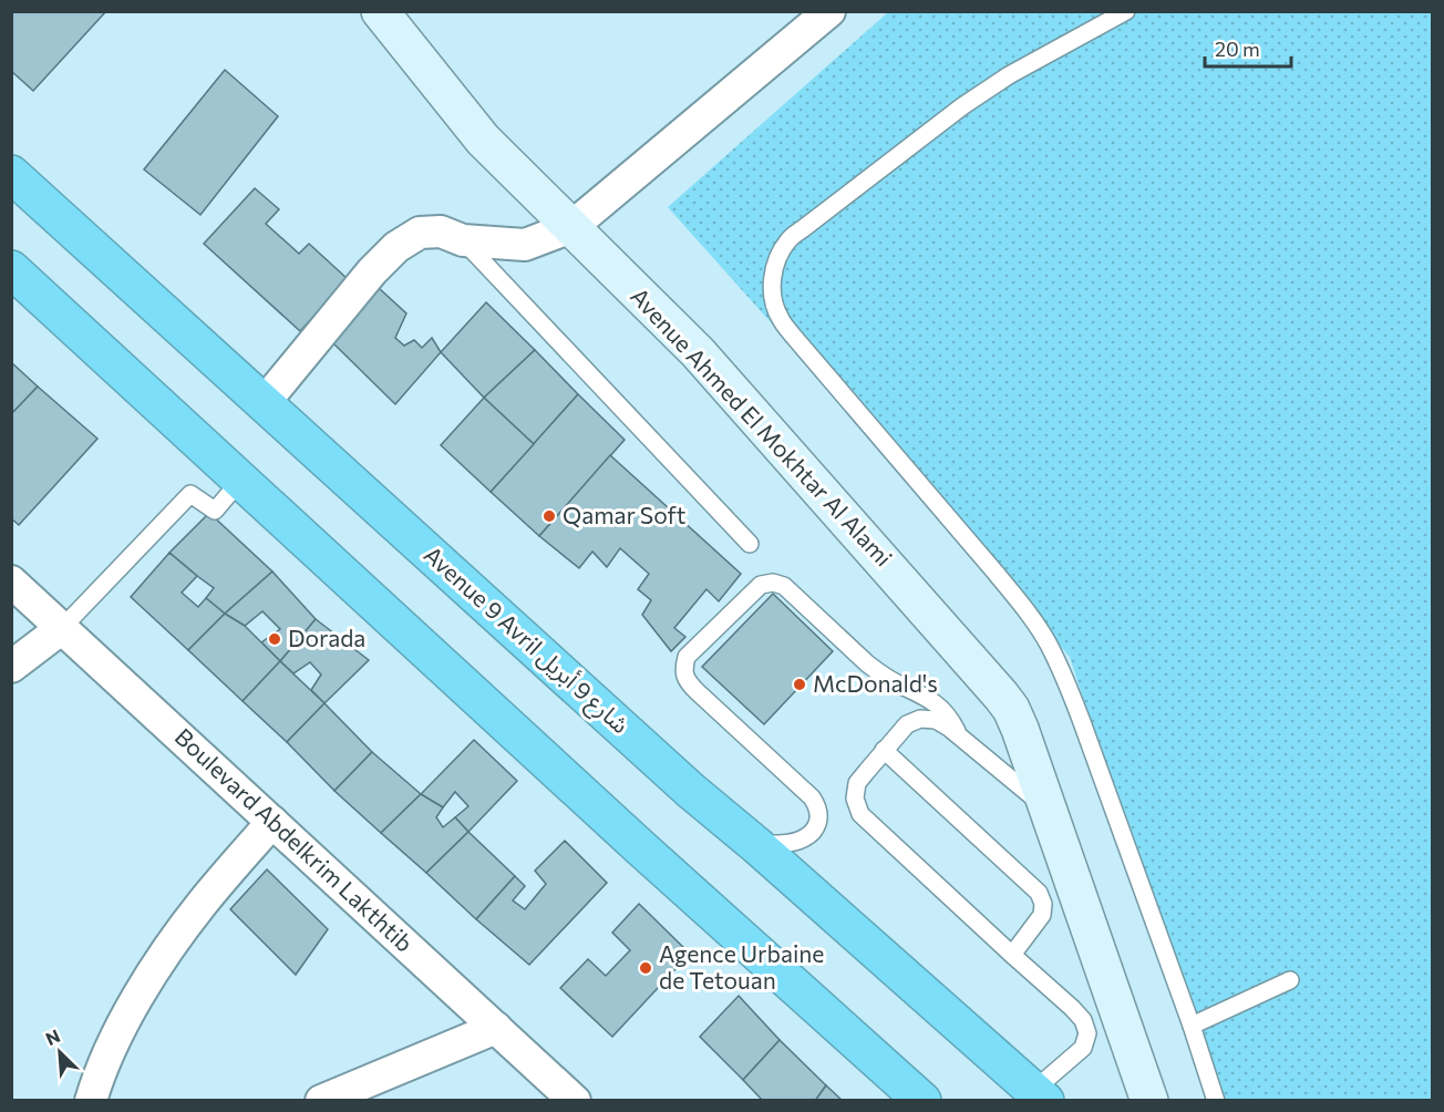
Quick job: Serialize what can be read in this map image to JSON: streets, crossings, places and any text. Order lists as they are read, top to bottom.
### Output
{
  "streets": {
    "highway": ["Avenue 9 Avril شارع 9 أبريل"],
    "street": ["Avenue Ahmed El Mokhtar Al Alami", "Boulevard Abdelkrim Lakthtib"]
  },
  "places": [
    "Qamar Soft",
    "Dorada",
    "McDonald's",
    "Agence Urbaine de Tetouan"
  ],
  "scale_bar": "20 m",
  "north": "top left"
}
